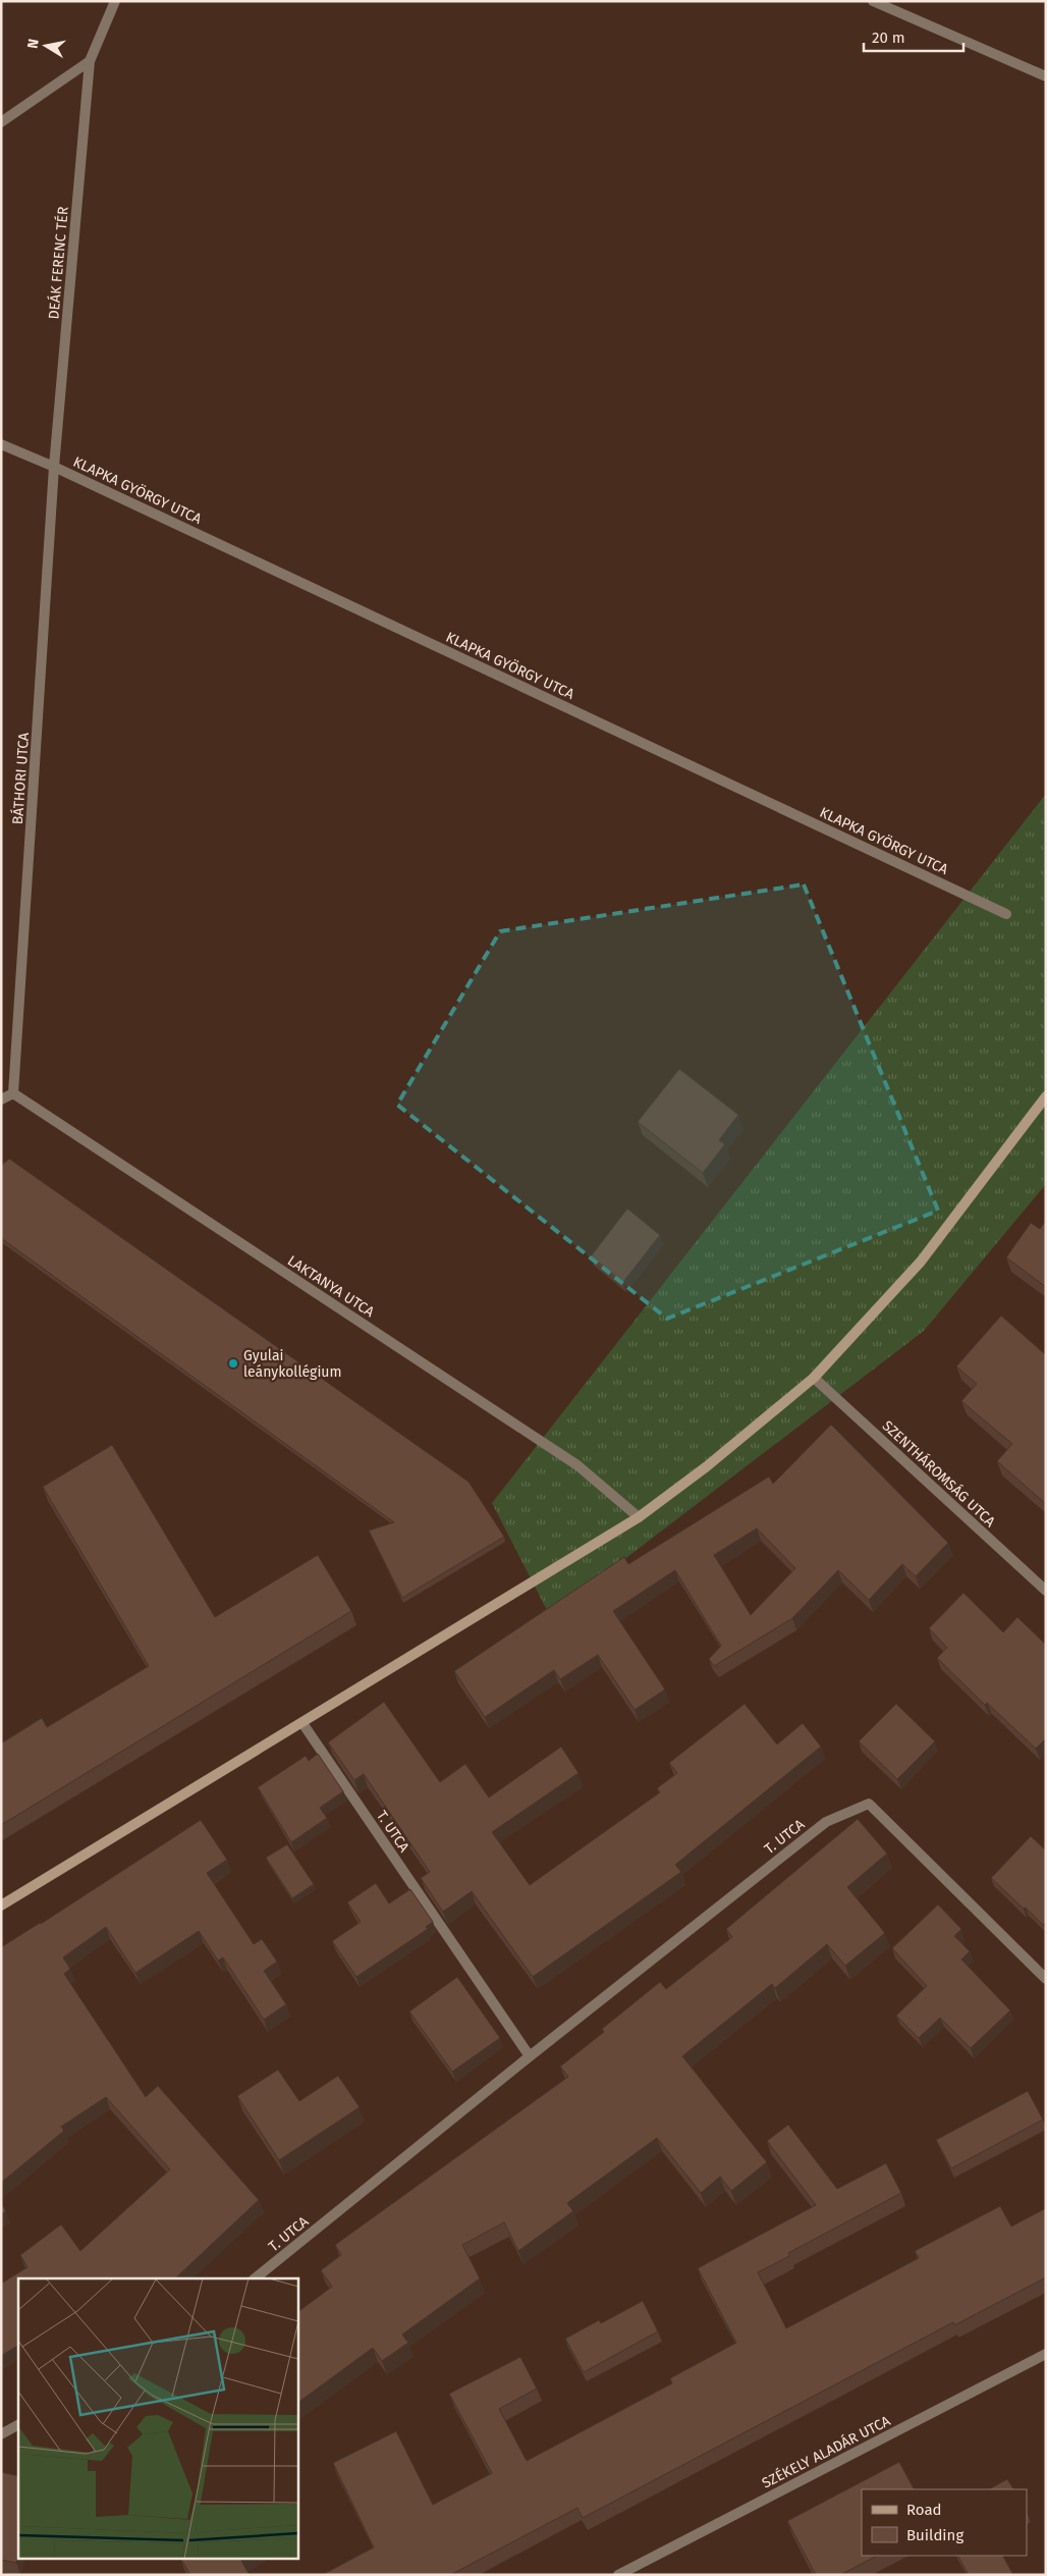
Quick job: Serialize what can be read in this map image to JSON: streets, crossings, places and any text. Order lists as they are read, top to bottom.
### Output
{
  "streets": {
    "street": [
      "DEÁK FERENC TÉR",
      "KLAPKA GYÖRGY UTCA",
      "BÁTHORI UTCA",
      "LAKTANYA UTCA",
      "SZENTHÁROMSÁG UTCA",
      "T. UTCA",
      "SZÉKELY ALADÁR UTCA"
    ]
  },
  "crossings": [
    ["DEÁK FERENC TÉR", "KLAPKA GYÖRGY UTCA"],
    ["DEÁK FERENC TÉR", "BÁTHORI UTCA"],
    ["KLAPKA GYÖRGY UTCA", "BÁTHORI UTCA"],
    ["BÁTHORI UTCA", "LAKTANYA UTCA"]
  ],
  "places": ["Gyulai leánykollégium"],
  "legend": ["Road", "Building"],
  "scale_bar": "20 m",
  "north": "left"
}
